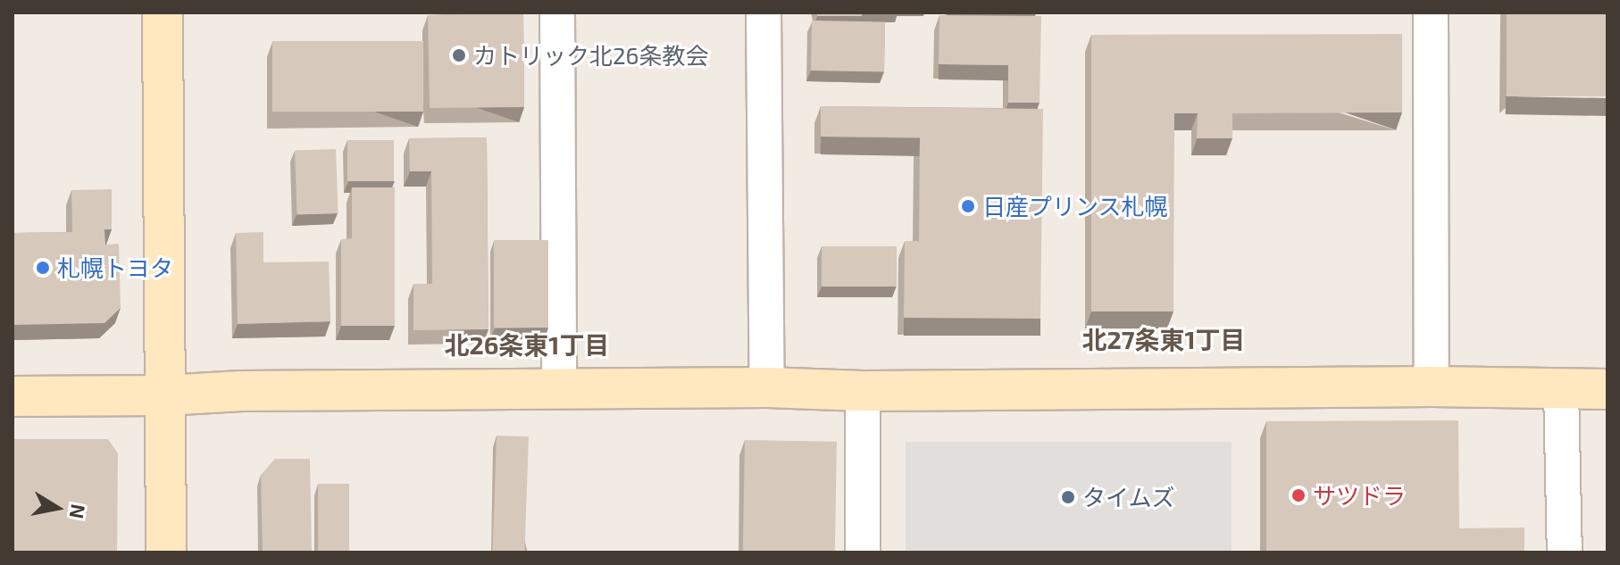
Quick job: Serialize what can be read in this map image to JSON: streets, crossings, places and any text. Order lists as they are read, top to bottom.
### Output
{
  "districts": ["北27条東1丁目", "北26条東1丁目"],
  "places": [
    "カトリック北26条教会",
    "日産プリンス札幌",
    "札幌トヨタ",
    "サツドラ",
    "タイムズ"
  ],
  "north": "right"
}
